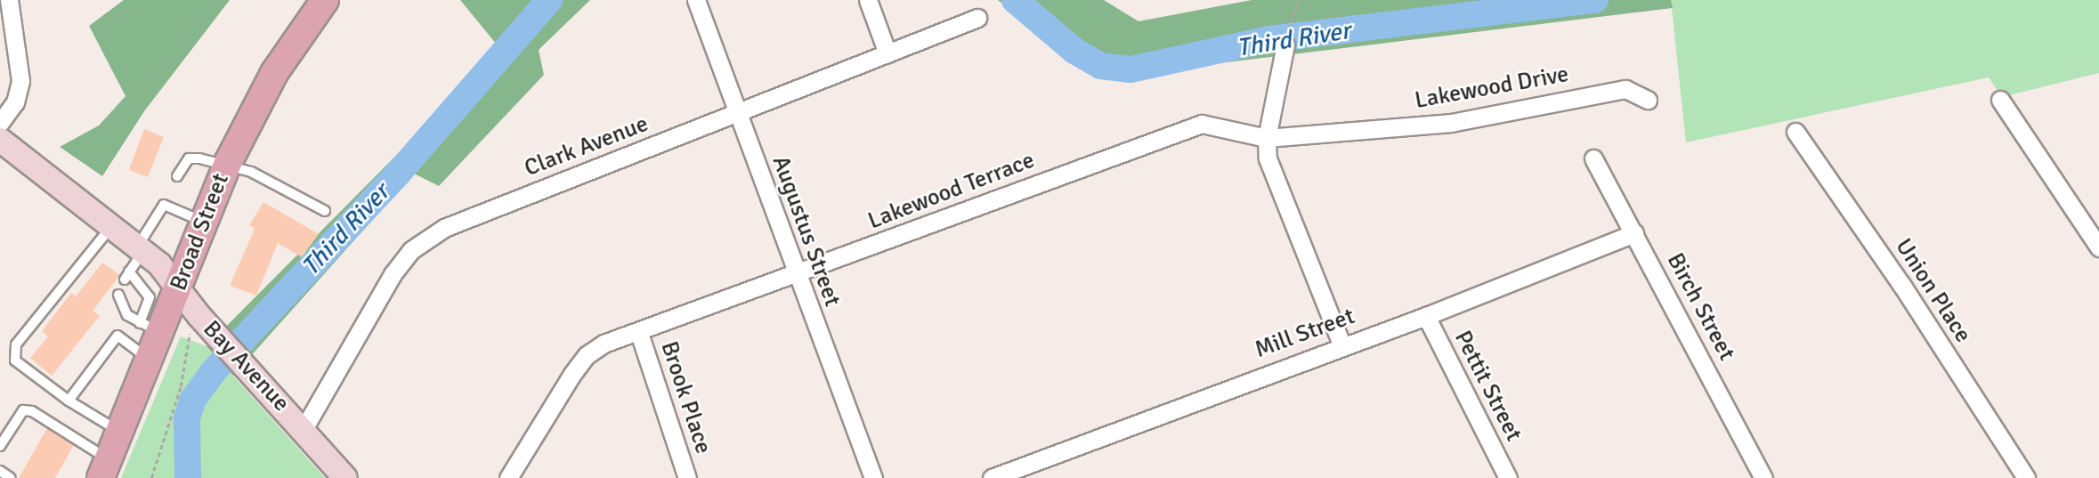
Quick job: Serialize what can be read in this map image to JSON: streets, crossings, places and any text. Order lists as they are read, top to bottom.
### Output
{
  "streets": {
    "main road": ["Broad Street"],
    "street": [
      "Lakewood Drive",
      "Clark Avenue",
      "Lakewood Terrace",
      "Augustus Street",
      "Union Place",
      "Birch Street",
      "Mill Street",
      "Bay Avenue",
      "Pettit Street",
      "Brook Place"
    ]
  },
  "crossings": [
    ["Lakewood Drive", "Lakewood Terrace"],
    ["Clark Avenue", "Augustus Street"],
    ["Clark Avenue", "Bay Avenue"],
    ["Lakewood Terrace", "Augustus Street"],
    ["Lakewood Terrace", "Brook Place"],
    ["Broad Street", "Bay Avenue"],
    ["Birch Street", "Mill Street"],
    ["Mill Street", "Pettit Street"]
  ],
  "water": ["Third River"]
}
